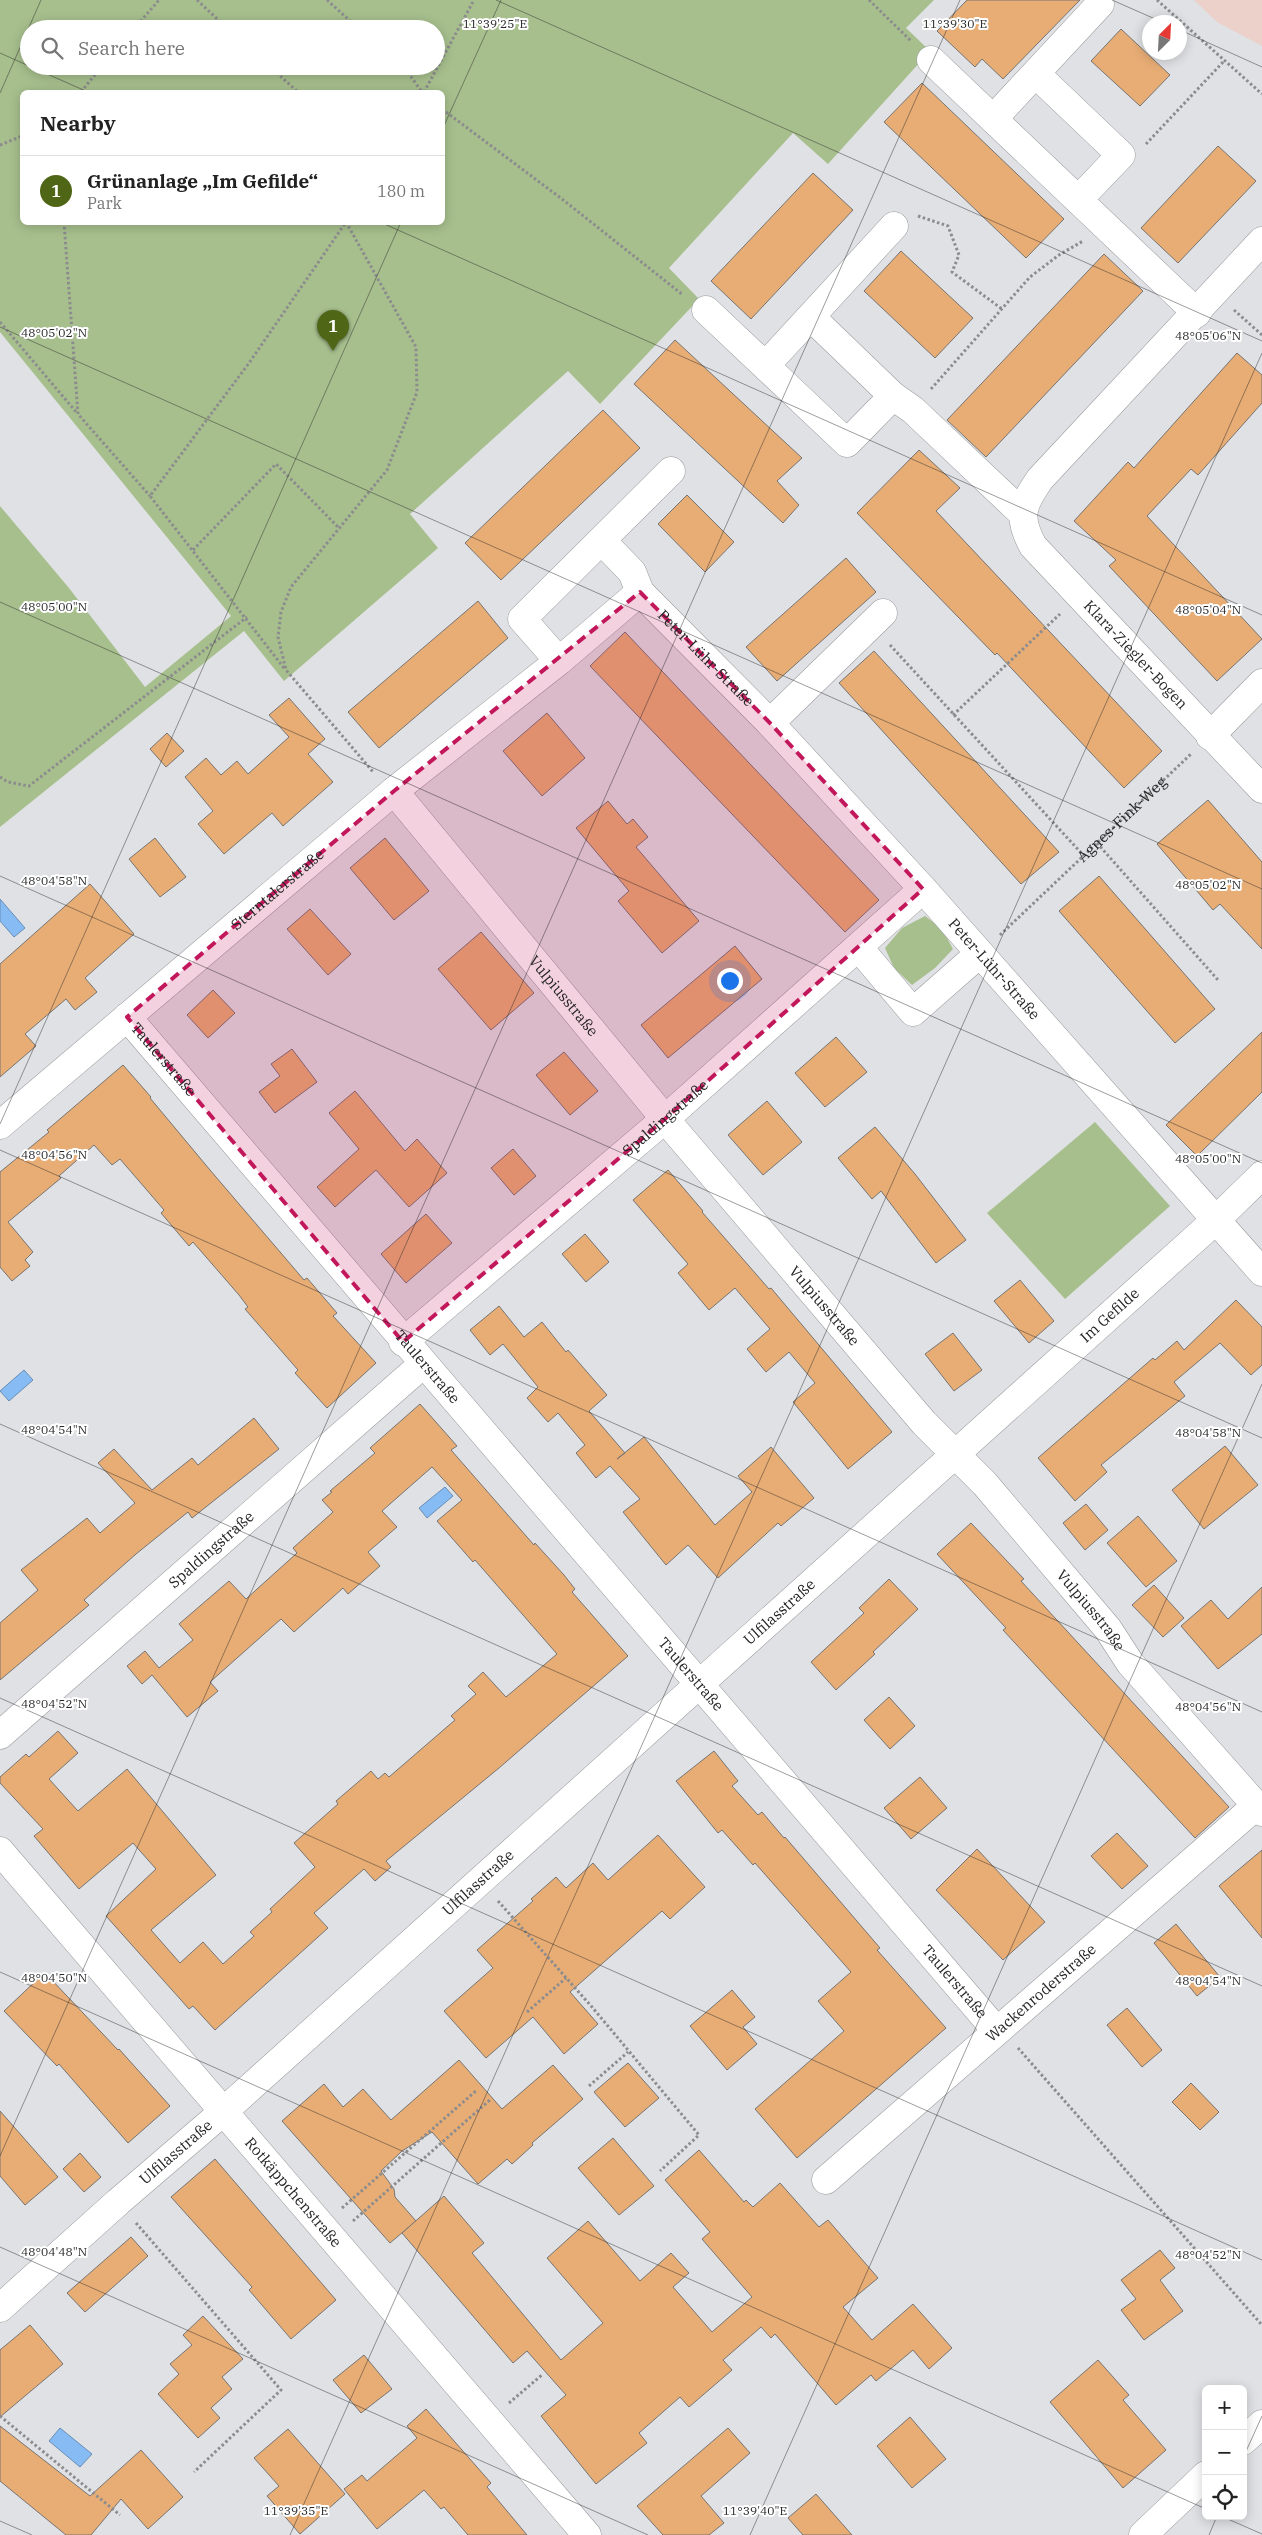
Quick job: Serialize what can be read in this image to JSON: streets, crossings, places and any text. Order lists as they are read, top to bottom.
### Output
{
  "streets": {
    "street": [
      "Klara-Ziegler-Bogen",
      "Peter-Lühr-Straße",
      "Sterntalerstraße",
      "Vulpiusstraße",
      "Taulerstraße",
      "Spaldingstraße",
      "Im Gefilde",
      "Ulfilasstraße",
      "Wackenroderstraße",
      "Rotkäppchenstraße"
    ],
    "path": ["Agnes-Fink-Weg"]
  },
  "crossings": [
    ["Klara-Ziegler-Bogen", "Agnes-Fink-Weg"],
    ["Peter-Lühr-Straße", "Agnes-Fink-Weg"],
    ["Peter-Lühr-Straße", "Sterntalerstraße"],
    ["Peter-Lühr-Straße", "Spaldingstraße"],
    ["Peter-Lühr-Straße", "Im Gefilde"],
    ["Sterntalerstraße", "Vulpiusstraße"],
    ["Sterntalerstraße", "Taulerstraße"],
    ["Vulpiusstraße", "Spaldingstraße"],
    ["Vulpiusstraße", "Im Gefilde"],
    ["Vulpiusstraße", "Ulfilasstraße"],
    ["Vulpiusstraße", "Wackenroderstraße"],
    ["Taulerstraße", "Spaldingstraße"],
    ["Taulerstraße", "Ulfilasstraße"],
    ["Taulerstraße", "Wackenroderstraße"],
    ["Im Gefilde", "Ulfilasstraße"],
    ["Ulfilasstraße", "Rotkäppchenstraße"]
  ],
  "north": "top right",
  "page": {
    "search": "Search here",
    "heading": "Nearby",
    "list": [
      {
        "mark": "1",
        "name": "Grünanlage „Im Gefilde“",
        "note": "Park",
        "value": "180 m"
      }
    ],
    "pins": "1",
    "map_buttons": ["+", "−"]
  },
  "coordinates": [
    "11°39'30\"E",
    "11°39'25\"E",
    "48°05'02\"N",
    "48°05'06\"N",
    "48°05'00\"N",
    "48°05'04\"N",
    "48°04'58\"N",
    "48°04'56\"N",
    "48°04'54\"N",
    "48°04'52\"N",
    "48°04'50\"N",
    "48°04'48\"N",
    "11°39'35\"E",
    "11°39'40\"E"
  ]
}
